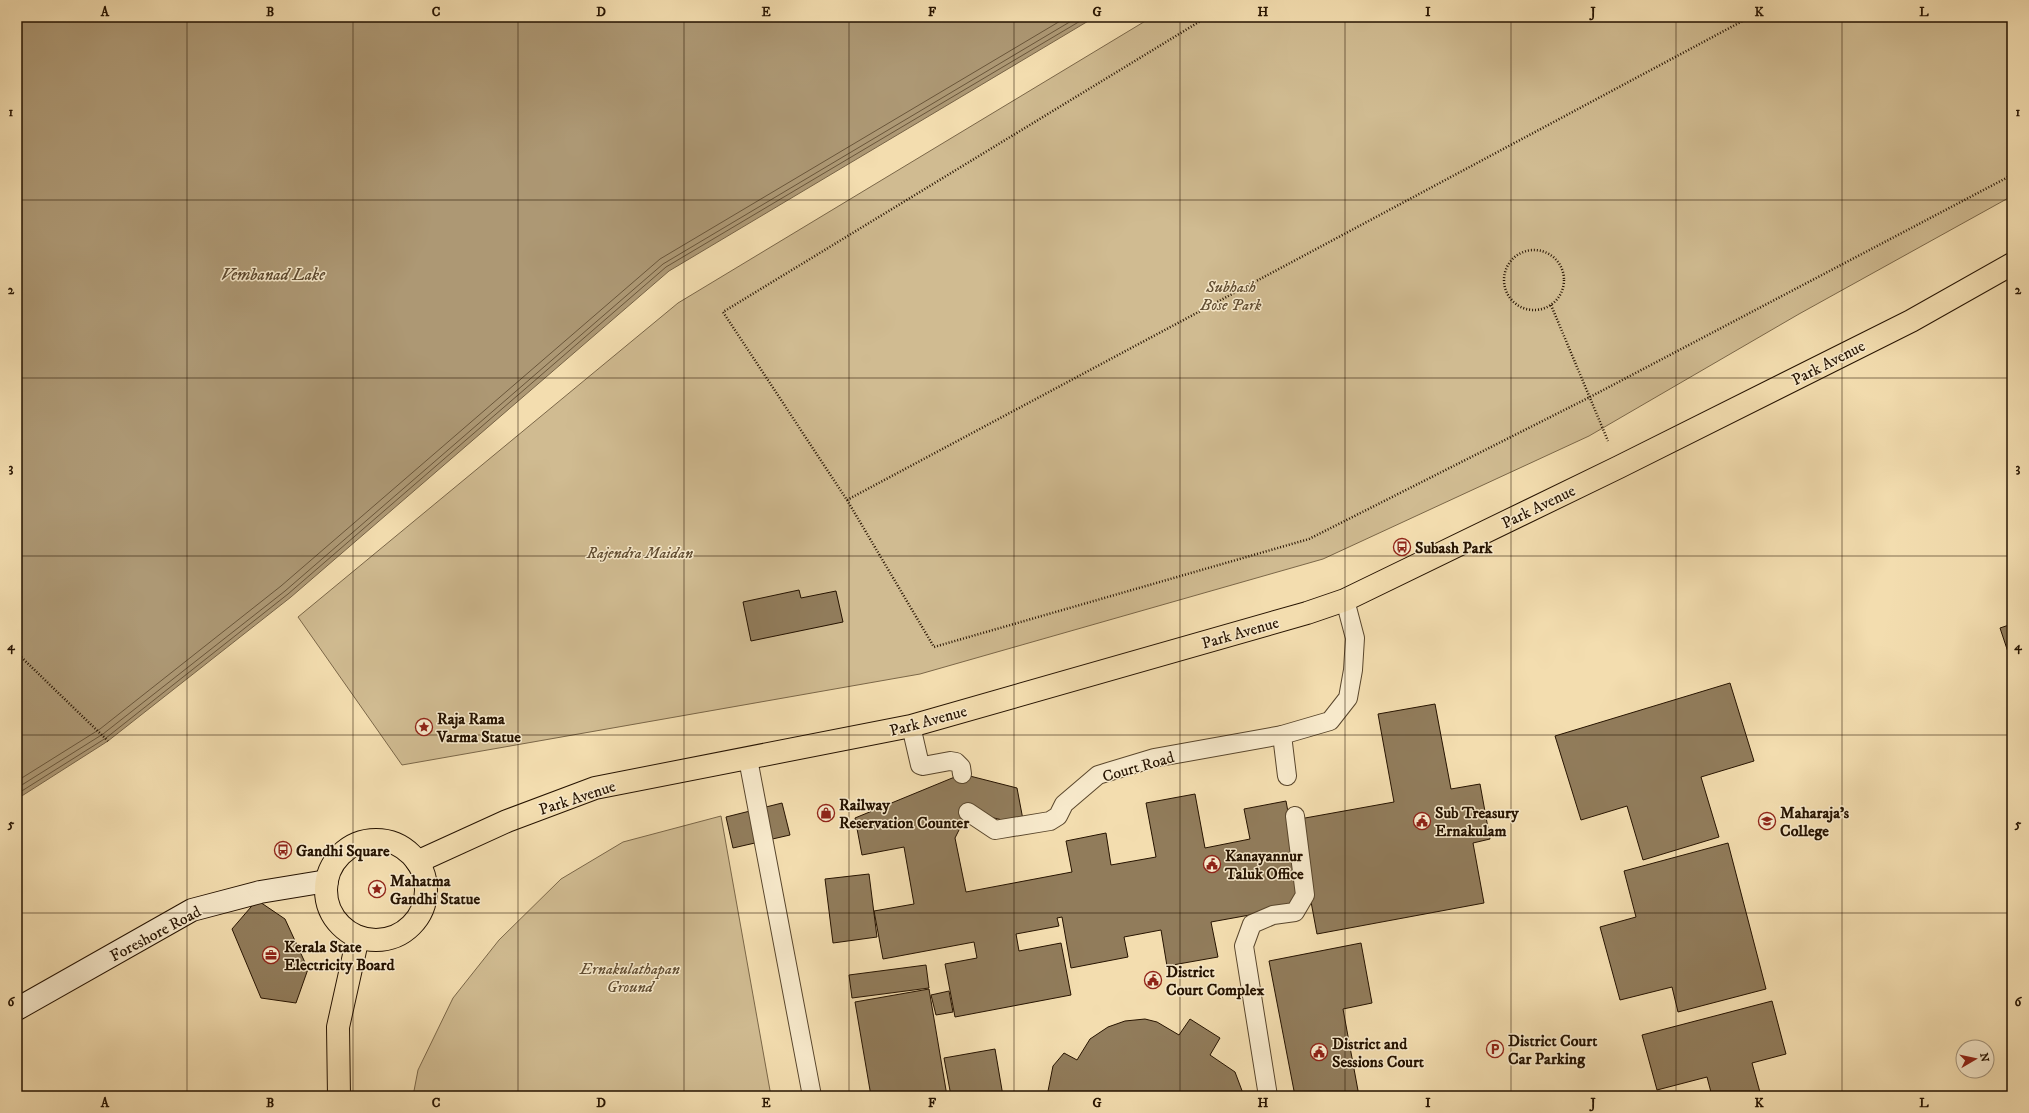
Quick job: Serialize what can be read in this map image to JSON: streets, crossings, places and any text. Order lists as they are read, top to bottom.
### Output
{
  "streets": {
    "main road": ["Park Avenue", "Foreshore Road"],
    "lane": ["Court Road"]
  },
  "crossings": [
    ["Park Avenue", "Court Road"],
    ["Park Avenue", "Foreshore Road"]
  ],
  "water": ["Vembanad Lake"],
  "parks": ["Subhash Bose Park", "Rajendra Maidan", "Ernakulathapan Ground"],
  "places": {
    "bus stop": ["Subash Park", "Gandhi Square"],
    "place": ["Raja Rama Varma Statue", "Mahatma Gandhi Statue"],
    "shop": ["Railway Reservation Counter"],
    "public building": [
      "Sub Treasury Ernakulam",
      "Kanayannur Taluk Office",
      "District Court Complex",
      "District and Sessions Court"
    ],
    "school or university": ["Maharaja's College"],
    "office": ["Kerala State Electricity Board"],
    "parking": ["District Court Car Parking"]
  },
  "north": "right",
  "grid": {
    "columns": [
      "A",
      "B",
      "C",
      "D",
      "E",
      "F",
      "G",
      "H",
      "I",
      "J",
      "K",
      "L"
    ],
    "rows": [
      "1",
      "2",
      "3",
      "4",
      "5",
      "6"
    ]
  }
}
